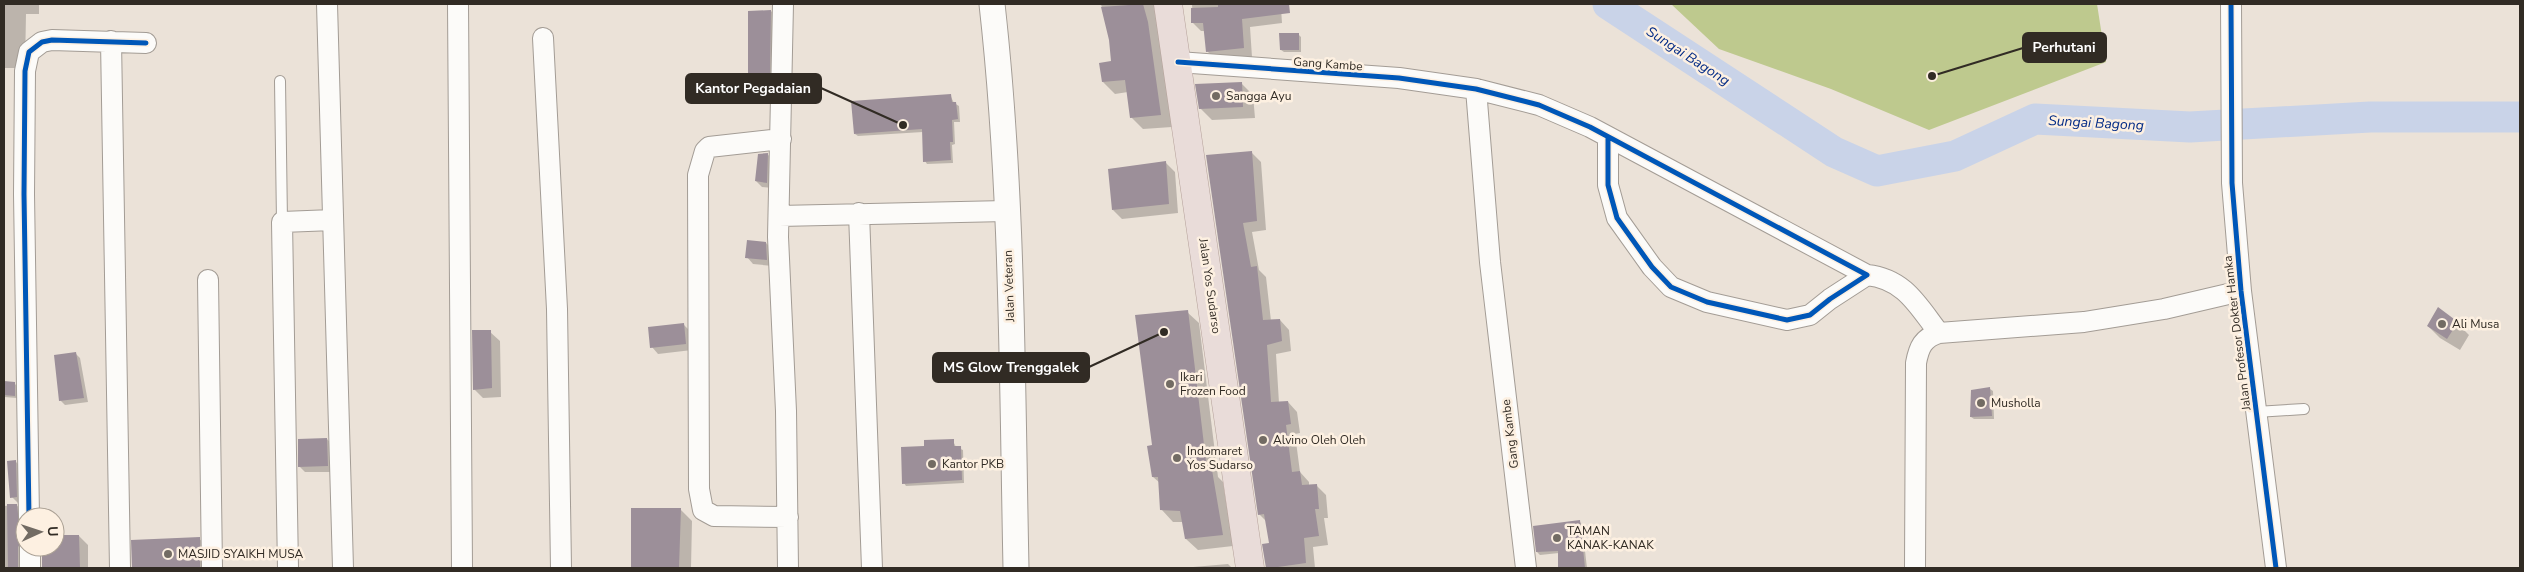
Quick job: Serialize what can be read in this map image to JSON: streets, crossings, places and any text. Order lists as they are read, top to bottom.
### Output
{
  "streets": {
    "highway": ["Jalan Yos Sudarso"],
    "street": ["Gang Kambe", "Jalan Veteran", "Jalan Profesor Dokter Hamka"]
  },
  "crossings": [
    ["Gang Kambe", "Jalan Yos Sudarso"]
  ],
  "water": ["Sungai Bagong"],
  "places": [
    "Perhutani",
    "Sangga Ayu",
    "Kantor Pegadaian",
    "Ali Musa",
    "MS Glow Trenggalek",
    "Ikari Frozen Food",
    "Musholla",
    "Alvino Oleh Oleh",
    "Indomaret Yos Sudarso",
    "Kantor PKB",
    "TAMAN KANAK-KANAK",
    "MASJID SYAIKH MUSA"
  ],
  "north": "right"
}
